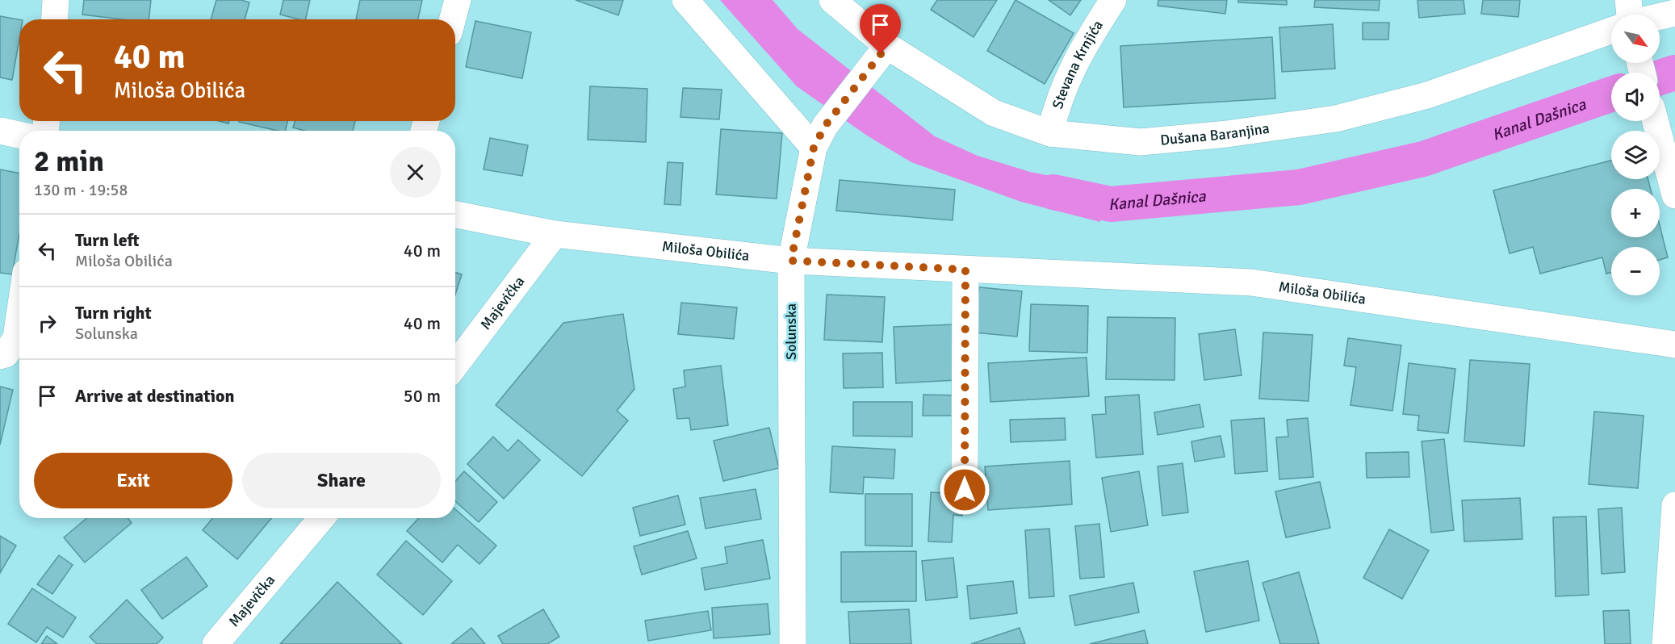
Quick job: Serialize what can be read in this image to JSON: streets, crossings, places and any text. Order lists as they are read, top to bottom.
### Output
{
  "streets": {
    "street": [
      "Stevana Krnjića",
      "Dušana Baranjina",
      "Miloša Obilića",
      "Majevička",
      "Solunska"
    ]
  },
  "crossings": [
    ["Stevana Krnjića", "Dušana Baranjina"],
    ["Dušana Baranjina", "Solunska"],
    ["Miloša Obilića", "Majevička"],
    ["Miloša Obilića", "Solunska"]
  ],
  "water": ["Kanal Dašnica"],
  "north": "bottom right",
  "page": {
    "map_buttons": ["+", "−"],
    "turn": ["40 m", "Miloša Obilića"],
    "heading": ["2 min", "130 m · 19:58"],
    "list": [
      {
        "name": "Turn left",
        "note": "Miloša Obilića",
        "value": "40 m"
      },
      {
        "name": "Turn right",
        "note": "Solunska",
        "value": "40 m"
      },
      {
        "name": "Arrive at destination",
        "value": "50 m"
      }
    ],
    "buttons": ["Exit", "Share"]
  }
}
